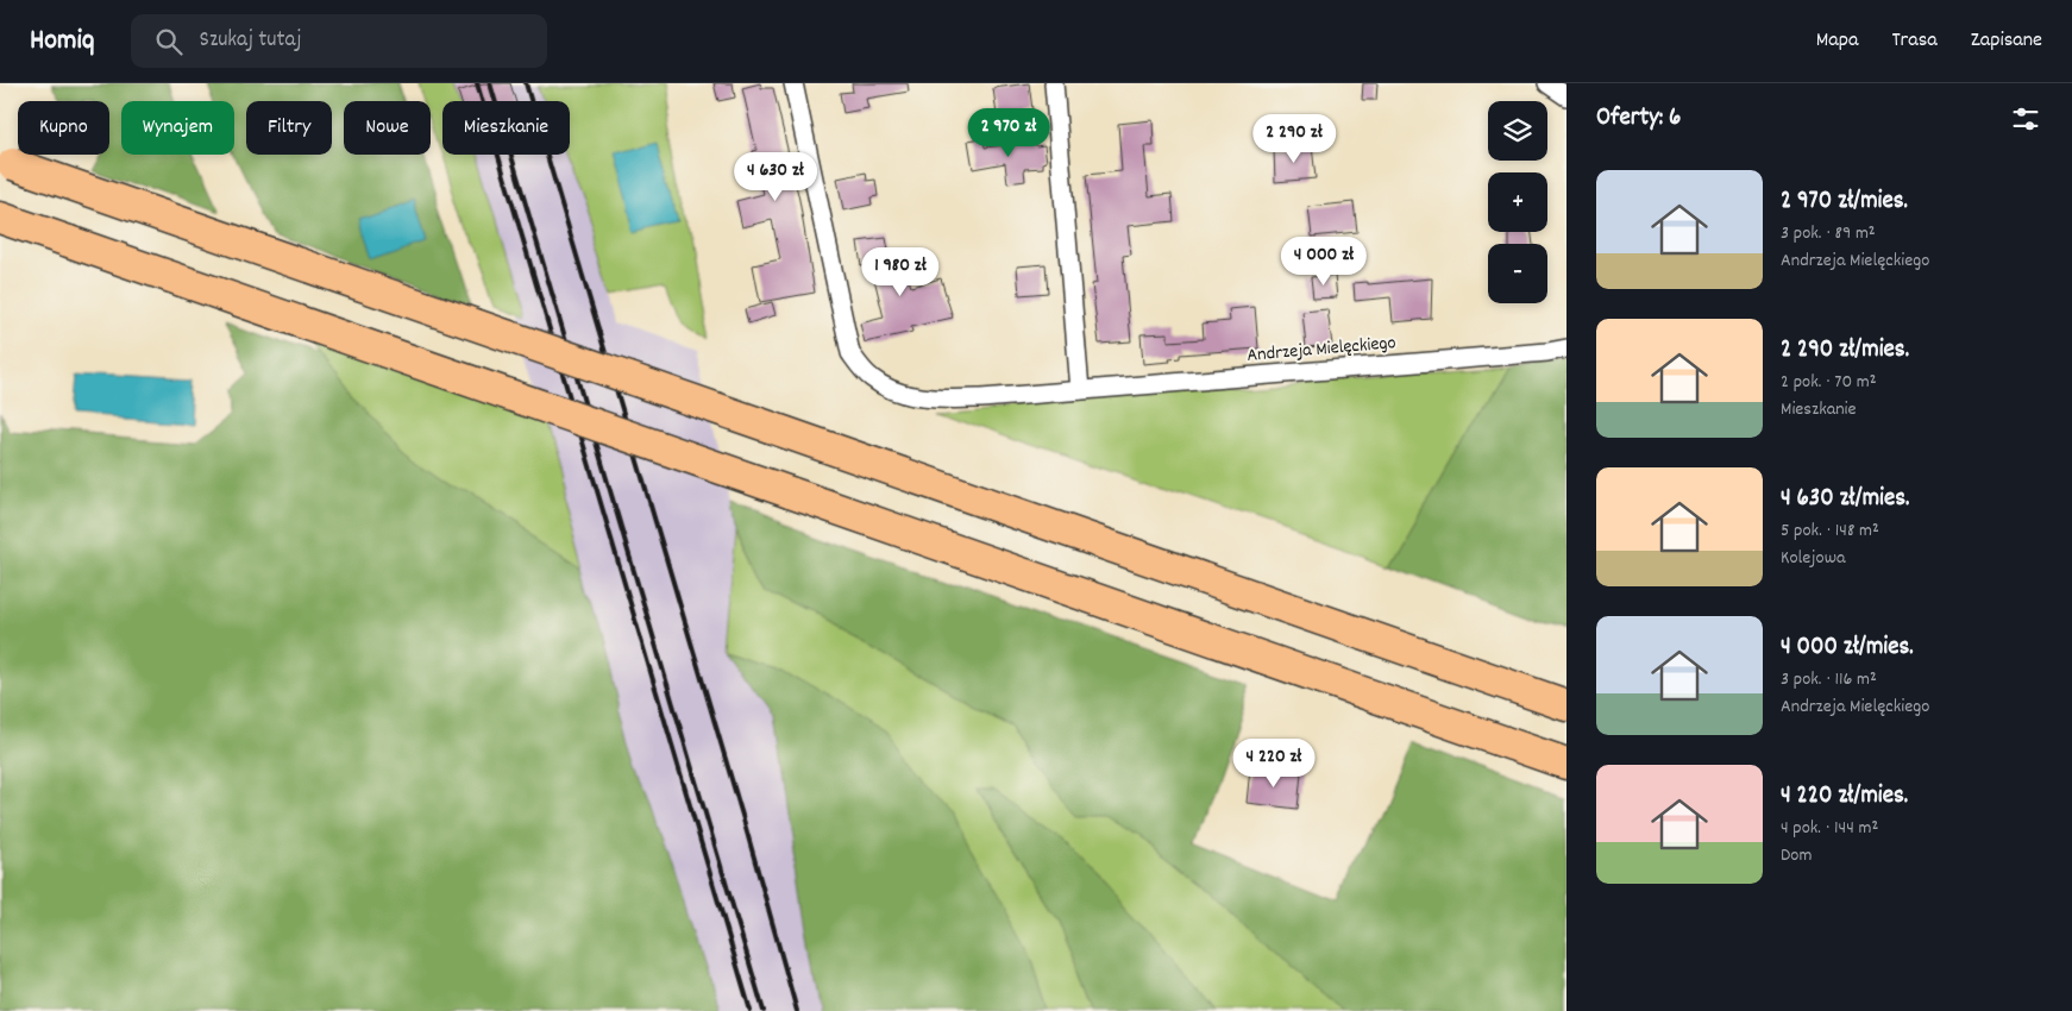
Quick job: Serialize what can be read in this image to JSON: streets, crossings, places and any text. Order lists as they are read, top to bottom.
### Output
{
  "streets": {
    "street": ["Andrzeja Mielęckiego"]
  },
  "page": {
    "header": "Homiq",
    "search": "Szukaj tutaj",
    "nav": ["Mapa", "Trasa", "Zapisane"],
    "heading": "Oferty: 6",
    "map_buttons": ["+", "−"],
    "chip": [
      "Kupno",
      "Wynajem",
      "Filtry",
      "Nowe",
      "Mieszkanie"
    ],
    "price": [
      "2 970 zł",
      "2 290 zł",
      "4 630 zł",
      "4 000 zł",
      "1 980 zł",
      "4 220 zł"
    ],
    "list": [
      {
        "name": "2 970 zł/mies.",
        "note": "3 pok. · 89 m² · Andrzeja Mielęckiego"
      },
      {
        "name": "2 290 zł/mies.",
        "note": "2 pok. · 70 m² · Mieszkanie"
      },
      {
        "name": "4 630 zł/mies.",
        "note": "5 pok. · 148 m² · Kolejowa"
      },
      {
        "name": "4 000 zł/mies.",
        "note": "3 pok. · 116 m² · Andrzeja Mielęckiego"
      },
      {
        "name": "4 220 zł/mies.",
        "note": "4 pok. · 144 m² · Dom"
      }
    ]
  }
}
